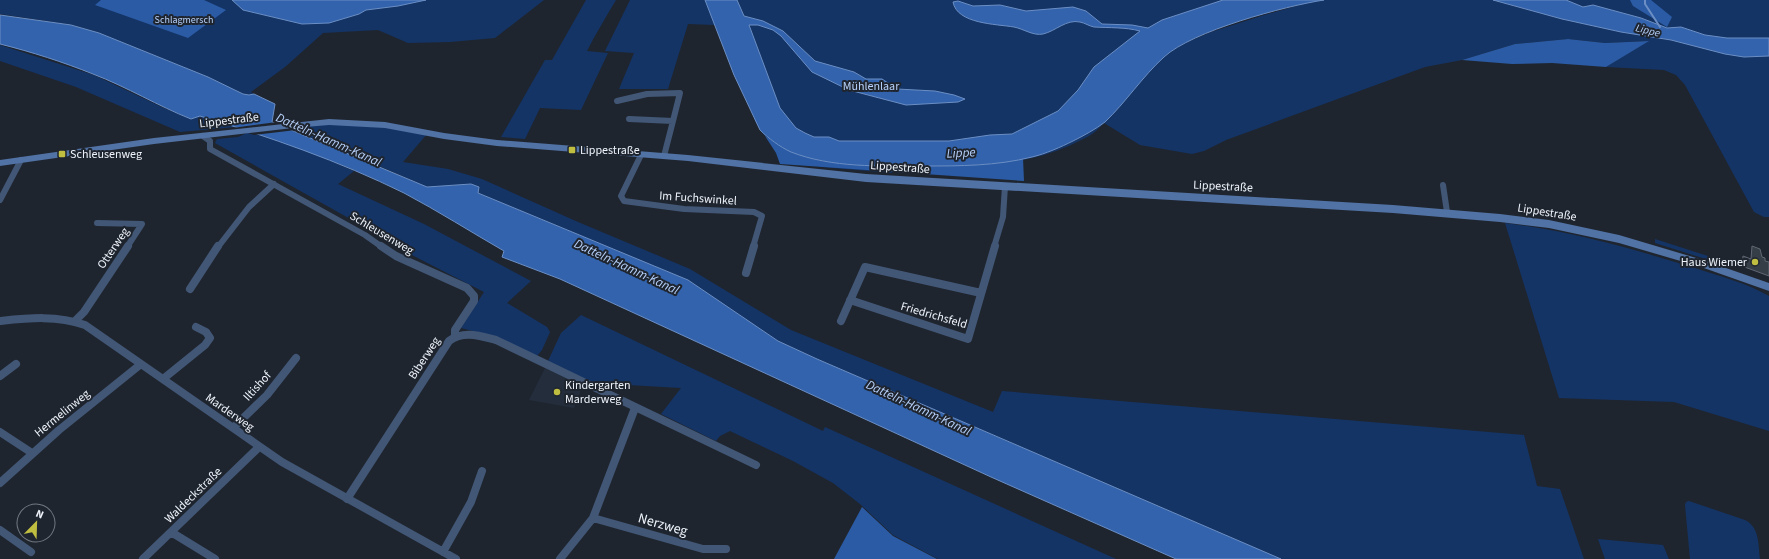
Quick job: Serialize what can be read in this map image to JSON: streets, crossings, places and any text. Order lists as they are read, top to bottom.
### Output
{
  "streets": {
    "main road": ["Lippestraße"],
    "street": [
      "Im Fuchswinkel",
      "Schleusenweg",
      "Otterweg",
      "Friedrichsfeld",
      "Biberweg",
      "Iltishof",
      "Marderweg",
      "Hermelinweg",
      "Waldeckstraße",
      "Nerzweg"
    ]
  },
  "crossings": [
    ["Lippestraße", "Im Fuchswinkel"],
    ["Lippestraße", "Schleusenweg"],
    ["Lippestraße", "Friedrichsfeld"],
    ["Schleusenweg", "Biberweg"],
    ["Otterweg", "Marderweg"],
    ["Biberweg", "Marderweg"],
    ["Iltishof", "Marderweg"],
    ["Marderweg", "Hermelinweg"],
    ["Marderweg", "Waldeckstraße"]
  ],
  "water": ["Lippe", "Datteln-Hamm-Kanal"],
  "parks": ["Schlagmersch", "Mühlenlaar"],
  "places": {
    "transit": ["Lippestraße", "Schleusenweg"],
    "other": ["Haus Wiemer", "Kindergarten Marderweg"]
  },
  "north": "top right"
}
